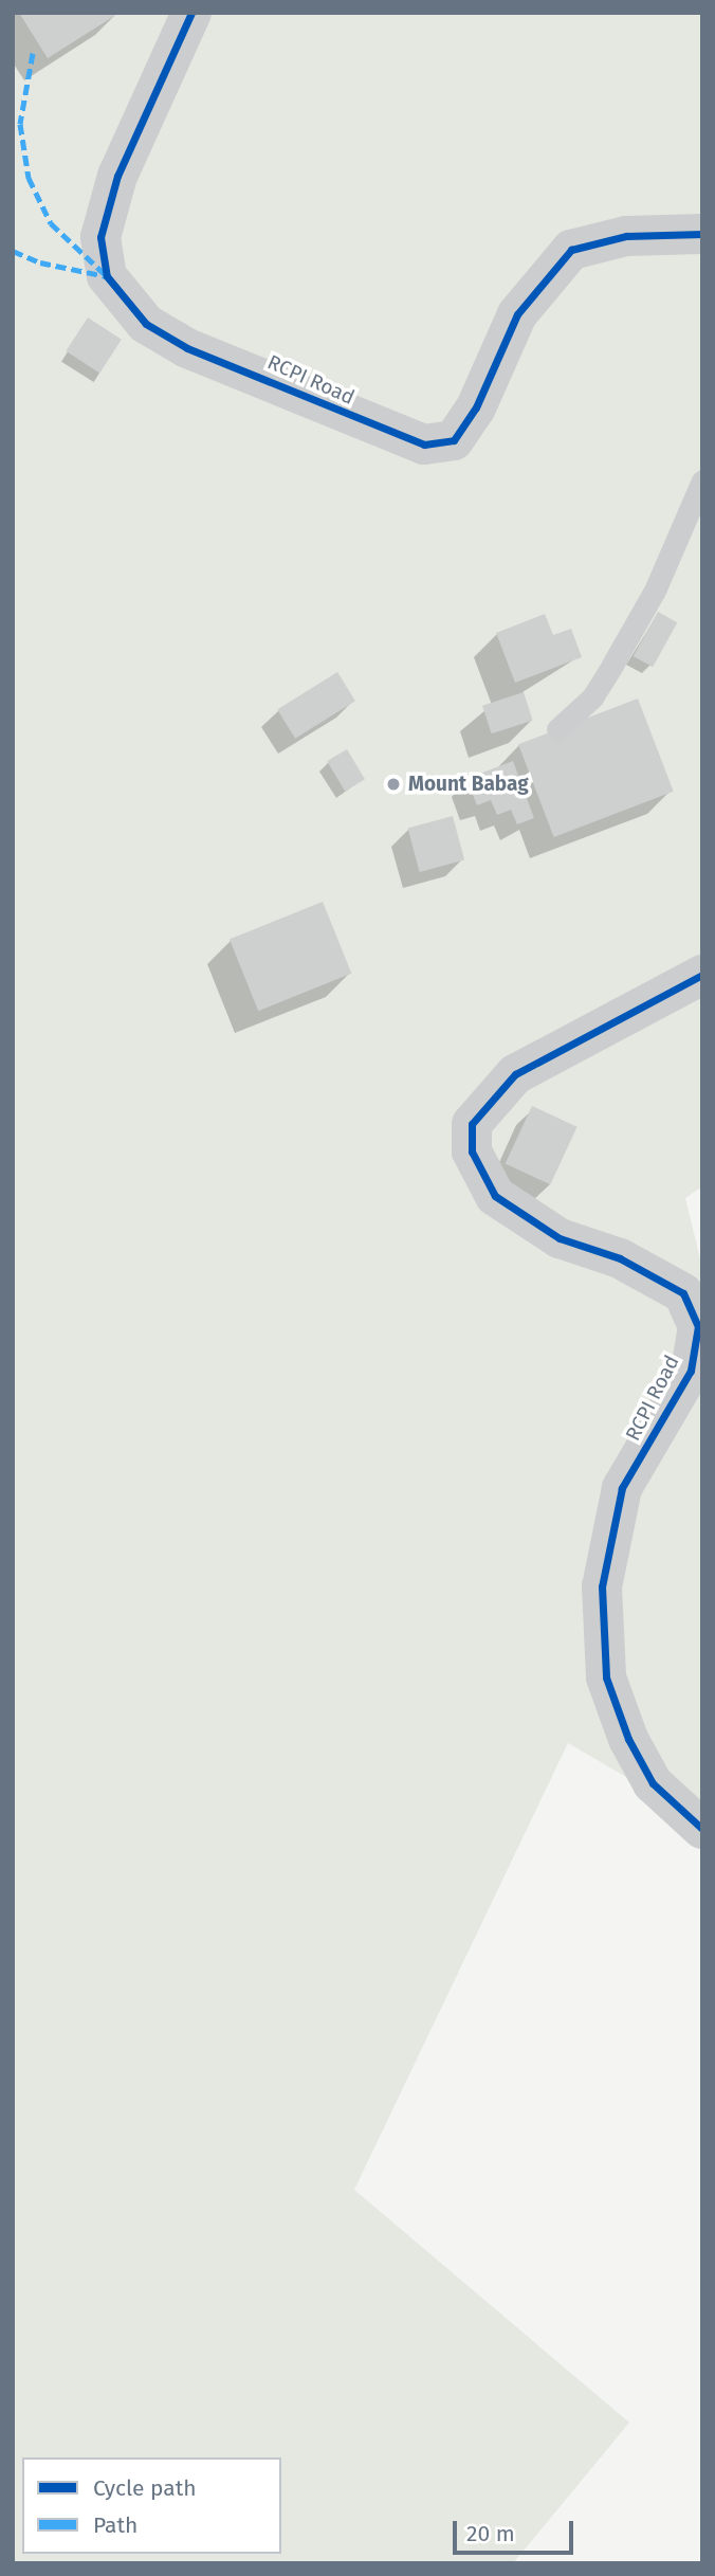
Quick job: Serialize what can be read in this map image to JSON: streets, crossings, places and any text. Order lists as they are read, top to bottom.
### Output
{
  "streets": {
    "street": ["RCPI Road"]
  },
  "places": ["Mount Babag"],
  "legend": ["Cycle path", "Path"],
  "scale_bar": "20 m"
}
